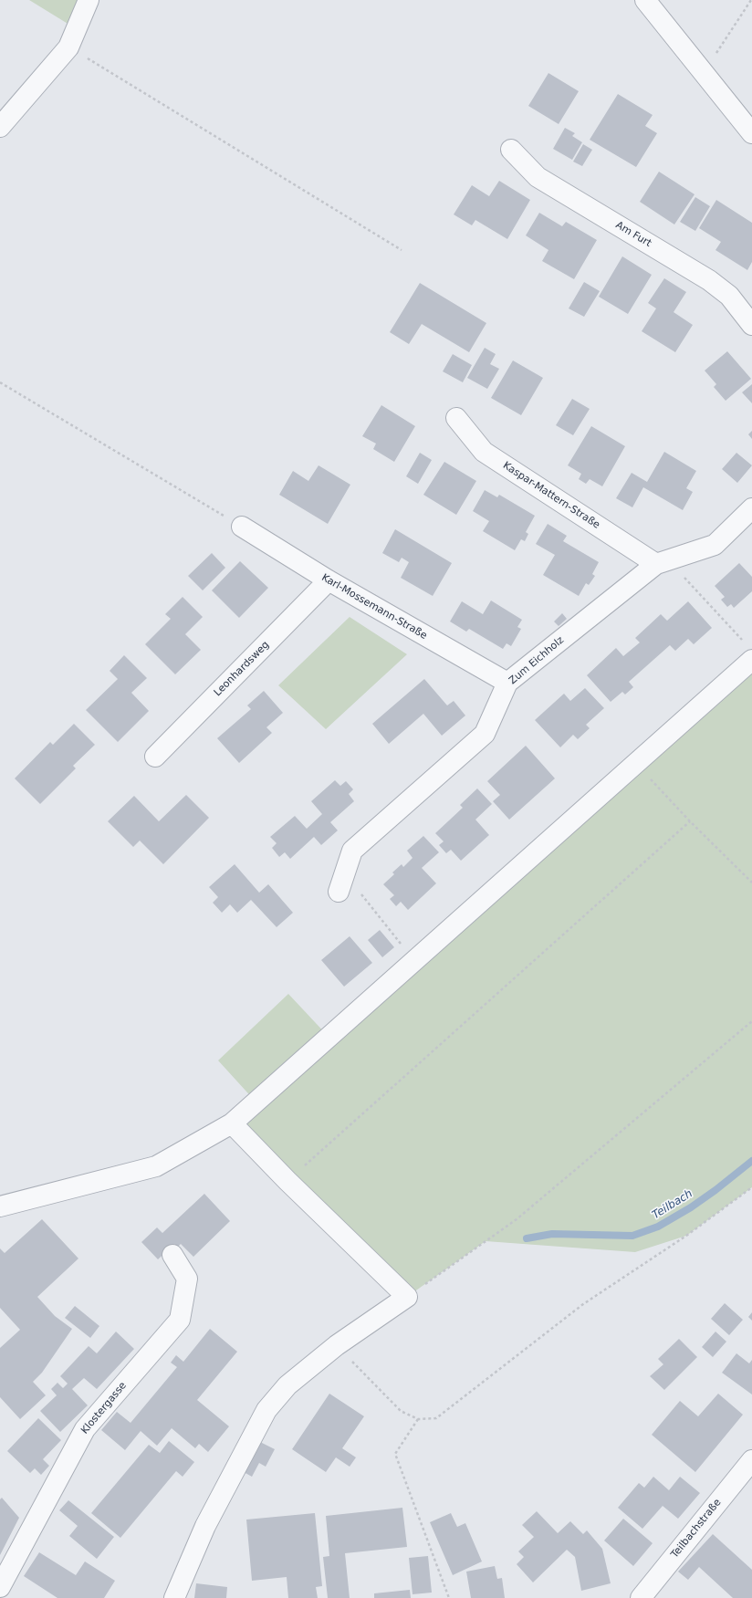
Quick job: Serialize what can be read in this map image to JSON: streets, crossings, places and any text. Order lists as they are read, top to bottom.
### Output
{
  "streets": {
    "street": [
      "Am Furt",
      "Kaspar-Mattern-Straße",
      "Karl-Mossemann-Straße",
      "Zum Eichholz",
      "Leonhardsweg",
      "Klostergasse",
      "Teilbachstraße"
    ]
  },
  "crossings": [
    ["Kaspar-Mattern-Straße", "Zum Eichholz"],
    ["Karl-Mossemann-Straße", "Zum Eichholz"],
    ["Karl-Mossemann-Straße", "Leonhardsweg"]
  ],
  "water": ["Teilbach"]
}
